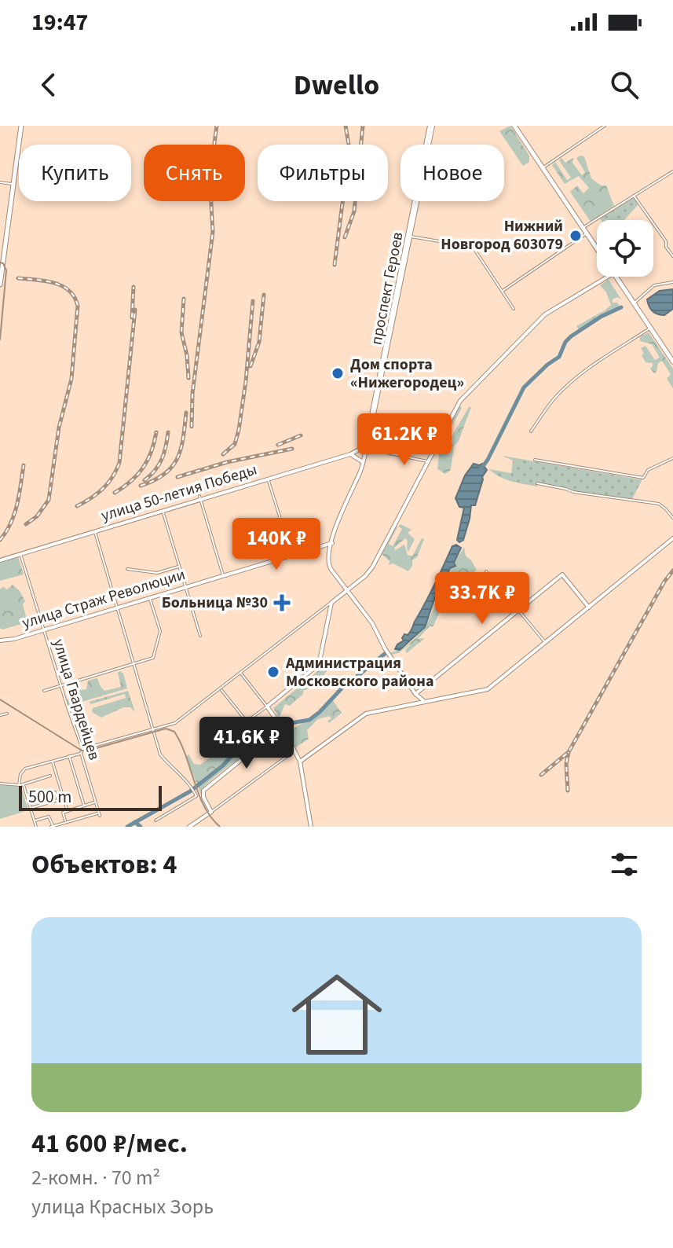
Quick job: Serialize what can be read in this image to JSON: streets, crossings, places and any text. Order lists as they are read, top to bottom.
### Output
{
  "streets": {
    "street": [
      "проспект Героев",
      "улица 50-летия Победы",
      "улица Страж Революции",
      "улица Гвардейцев"
    ]
  },
  "crossings": [
    ["проспект Героев", "улица 50-летия Победы"],
    ["проспект Героев", "улица Страж Революции"],
    ["улица 50-летия Победы", "улица Гвардейцев"],
    ["улица Страж Революции", "улица Гвардейцев"]
  ],
  "places": {
    "other": ["Нижний Новгород 603079", "Дом спорта «Нижегородец»", "Администрация Московского района"],
    "health": ["Больница №30"]
  },
  "scale_bar": "500 m",
  "page": {
    "status": "19:47",
    "header": "Dwello",
    "chip": [
      "Купить",
      "Снять",
      "Фильтры",
      "Новое"
    ],
    "price": [
      "61.2K ₽",
      "140K ₽",
      "33.7K ₽",
      "41.6K ₽"
    ],
    "scale": "500 m",
    "heading": "Объектов: 4",
    "list": [
      {
        "name": "41 600 ₽/мес.",
        "note": "2-комн. · 70 m² · улица Красных Зорь"
      }
    ]
  }
}
